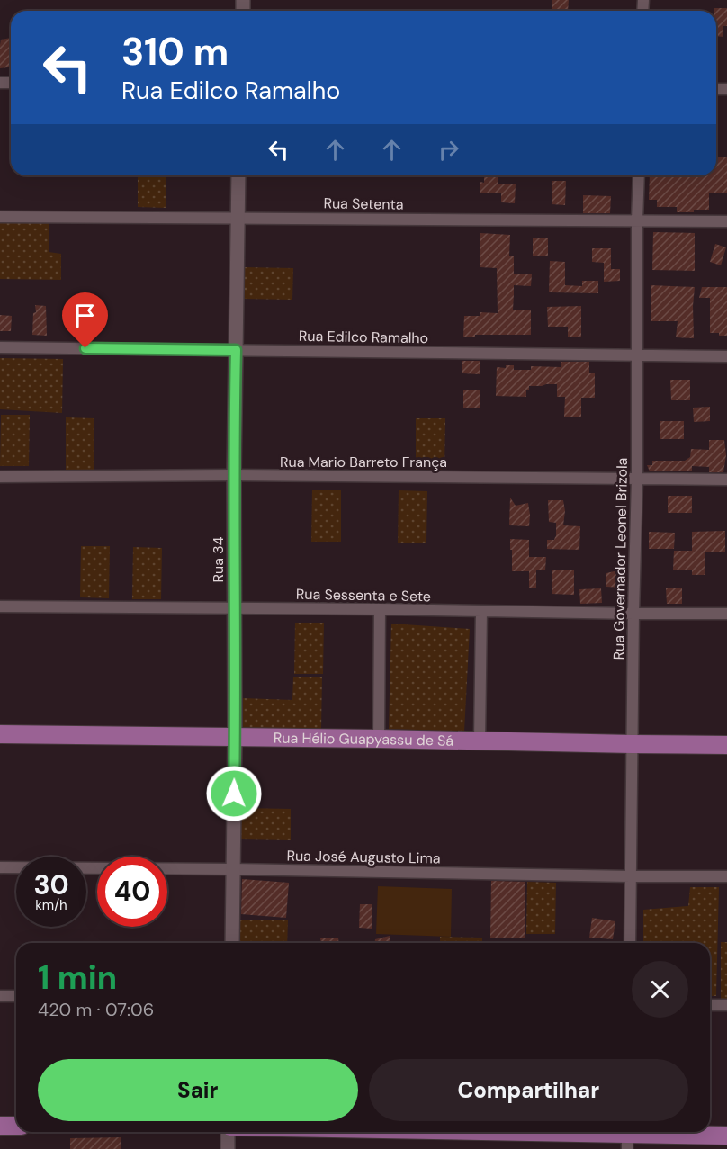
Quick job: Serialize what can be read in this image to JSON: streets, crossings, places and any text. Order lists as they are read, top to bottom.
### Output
{
  "streets": {
    "main road": ["Rua Hélio Guapyassu de Sá"],
    "street": [
      "Rua Setenta",
      "Rua Edilco Ramalho",
      "Rua Mario Barreto França",
      "Rua Governador Leonel Brizola",
      "Rua 34",
      "Rua Sessenta e Sete",
      "Rua José Augusto Lima"
    ]
  },
  "crossings": [
    ["Rua Setenta", "Rua Governador Leonel Brizola"],
    ["Rua Setenta", "Rua 34"],
    ["Rua Edilco Ramalho", "Rua Governador Leonel Brizola"],
    ["Rua Edilco Ramalho", "Rua 34"],
    ["Rua Mario Barreto França", "Rua Governador Leonel Brizola"],
    ["Rua Mario Barreto França", "Rua 34"],
    ["Rua Governador Leonel Brizola", "Rua Sessenta e Sete"],
    ["Rua Governador Leonel Brizola", "Rua Hélio Guapyassu de Sá"],
    ["Rua Governador Leonel Brizola", "Rua José Augusto Lima"],
    ["Rua 34", "Rua Sessenta e Sete"],
    ["Rua 34", "Rua Hélio Guapyassu de Sá"],
    ["Rua 34", "Rua José Augusto Lima"]
  ],
  "page": {
    "turn": ["310 m", "Rua Edilco Ramalho"],
    "speed": "30 km/h",
    "limit": "40",
    "heading": ["1 min", "420 m · 07:06"],
    "buttons": ["Sair", "Compartilhar"]
  }
}
